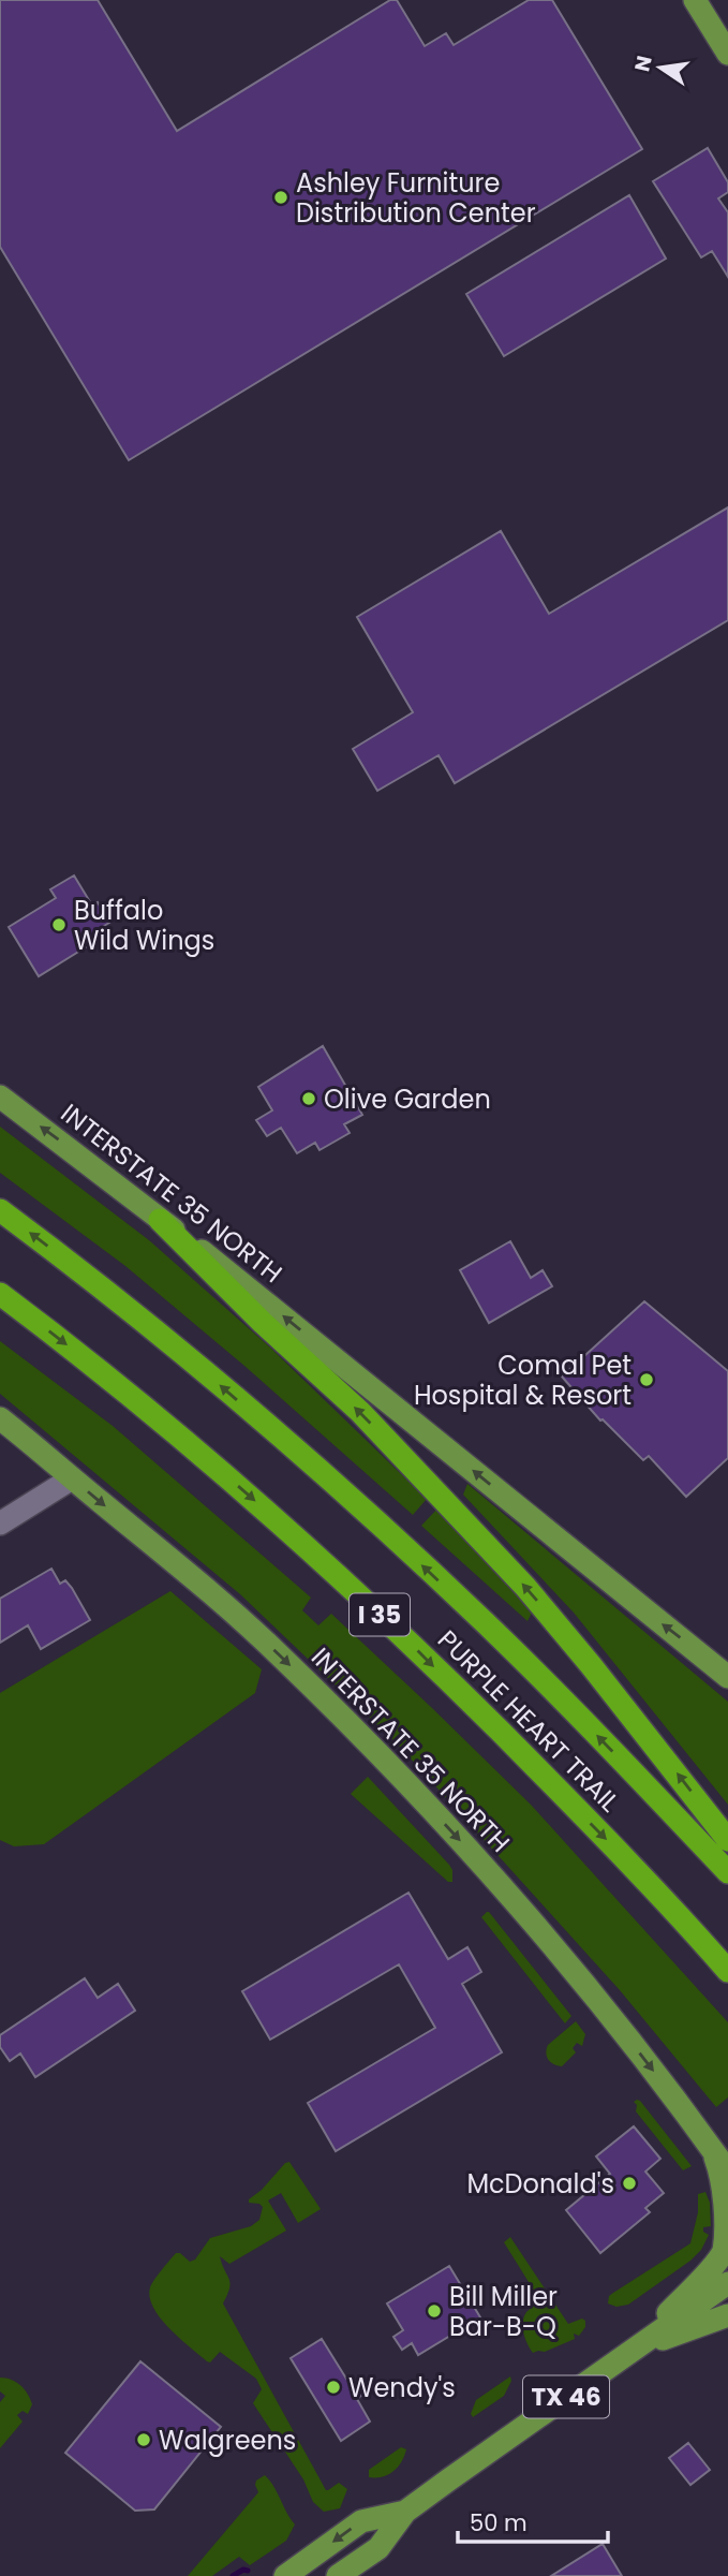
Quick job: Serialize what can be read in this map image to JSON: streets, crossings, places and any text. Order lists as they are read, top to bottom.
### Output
{
  "streets": {
    "highway": ["I 35", "PURPLE HEART TRAIL"],
    "main road": ["INTERSTATE 35 NORTH", "TX 46"]
  },
  "places": [
    "Ashley Furniture Distribution Center",
    "Buffalo Wild Wings",
    "Olive Garden",
    "Comal Pet Hospital & Resort",
    "McDonald's",
    "Bill Miller Bar-B-Q",
    "Wendy's",
    "Walgreens"
  ],
  "scale_bar": "50 m",
  "north": "left"
}
